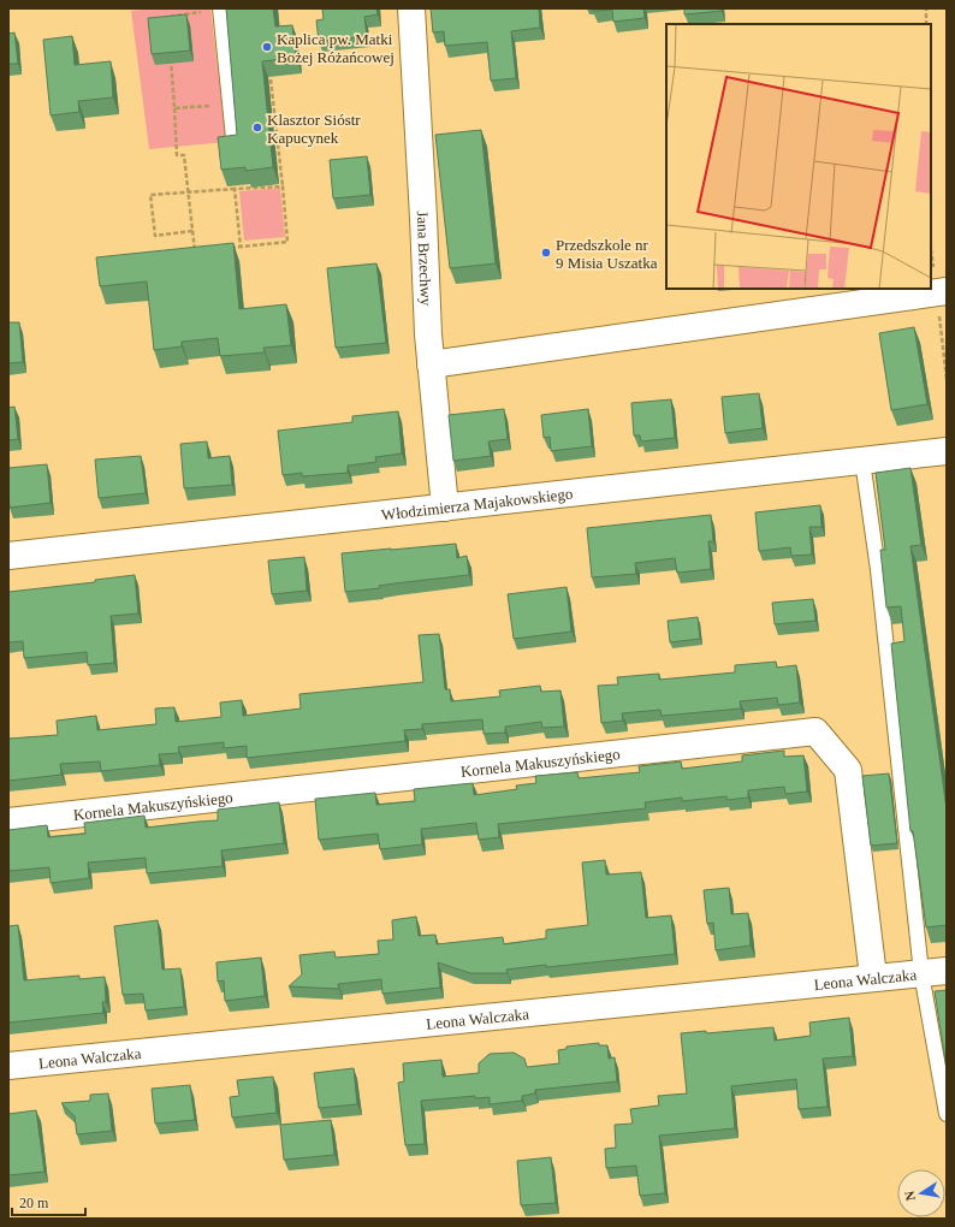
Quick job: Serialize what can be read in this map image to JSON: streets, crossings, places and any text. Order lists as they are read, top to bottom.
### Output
{
  "streets": {
    "street": [
      "Jana Brzechwy",
      "Włodzimierza Majakowskiego",
      "Kornela Makuszyńskiego",
      "Leona Walczaka"
    ]
  },
  "crossings": [
    ["Jana Brzechwy", "Włodzimierza Majakowskiego"],
    ["Kornela Makuszyńskiego", "Leona Walczaka"]
  ],
  "places": ["Kaplica pw. Matki Bożej Różańcowej", "Klasztor Sióstr Kapucynek", "Przedszkole nr 9 Misia Uszatka"],
  "scale_bar": "20 m",
  "north": "left"
}
